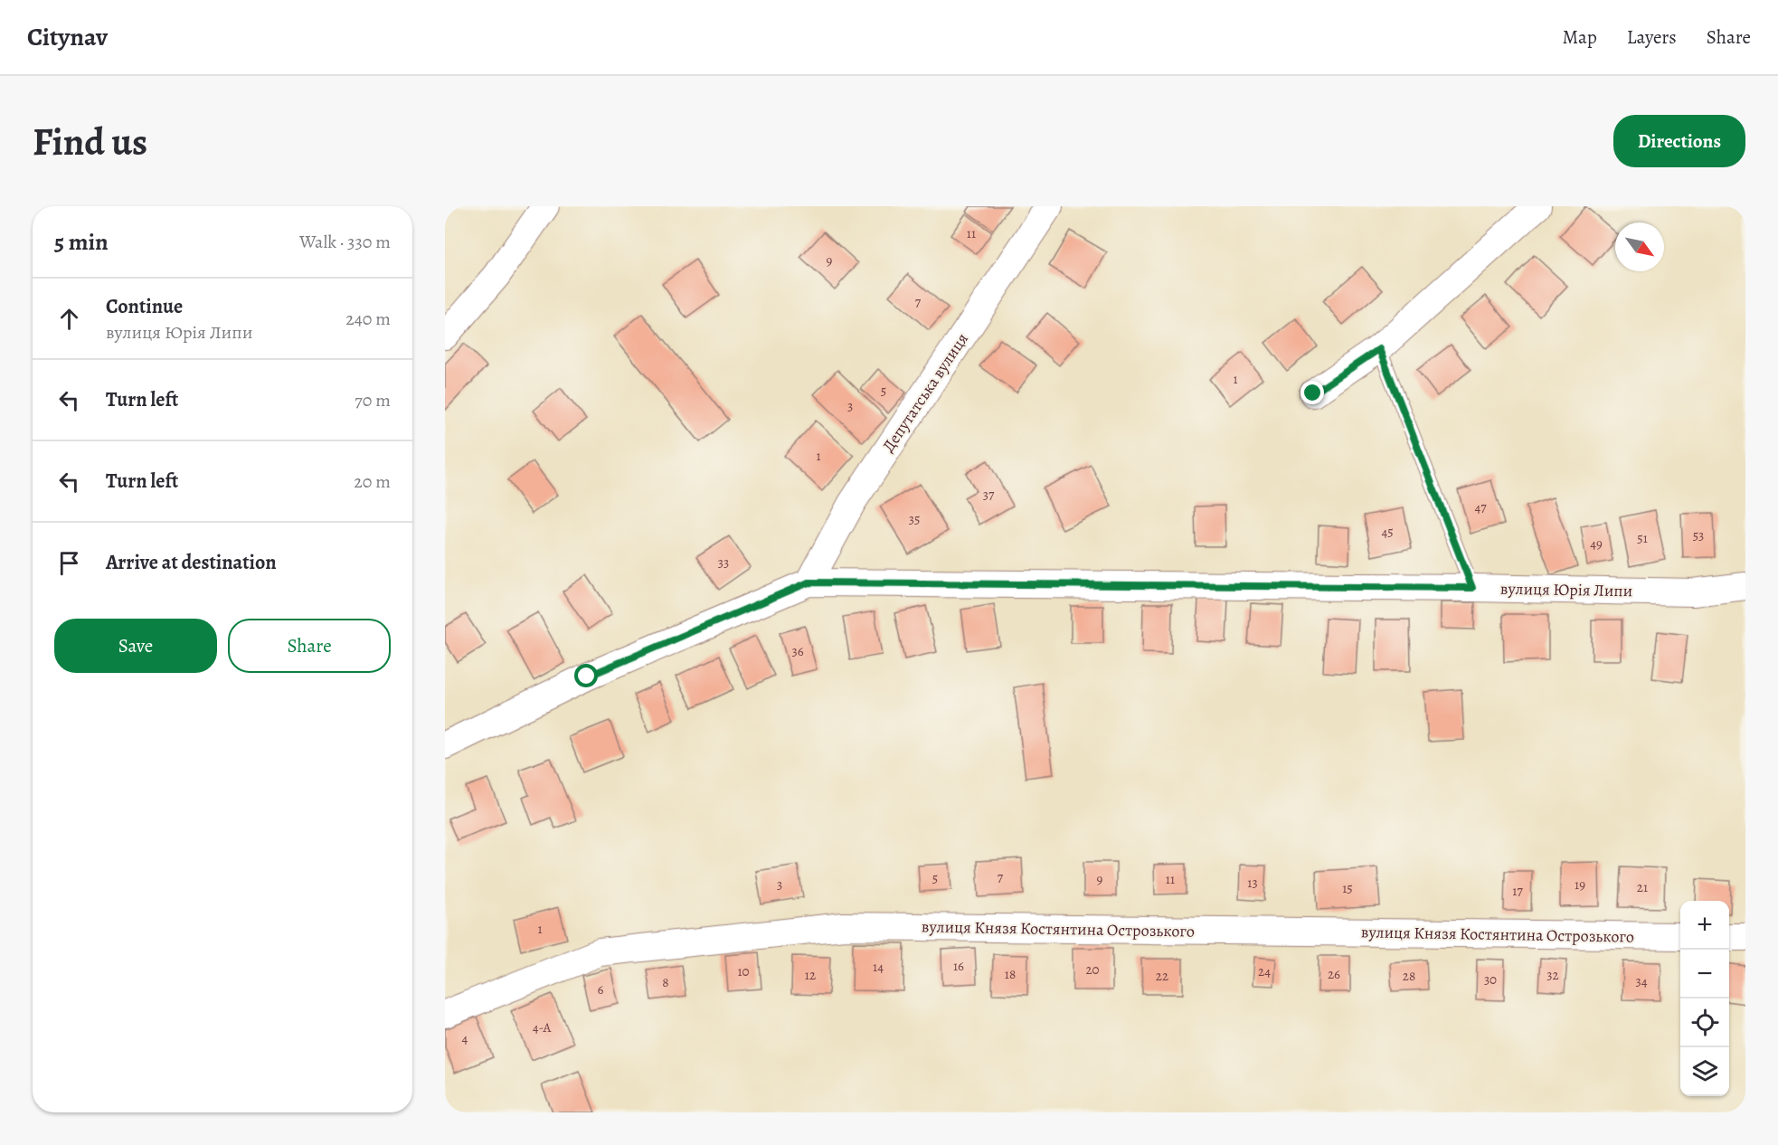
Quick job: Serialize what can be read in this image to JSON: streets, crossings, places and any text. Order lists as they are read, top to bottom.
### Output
{
  "streets": {
    "street": ["Депутатська вулиця", "вулиця Юрія Липи", "вулиця Князя Костянтина Острозького"]
  },
  "crossings": [
    ["Депутатська вулиця", "вулиця Юрія Липи"]
  ],
  "house_numbers": [
    "11",
    "9",
    "7",
    "1",
    "5",
    "3",
    "1",
    "37",
    "47",
    "35",
    "45",
    "53",
    "51",
    "49",
    "33",
    "36",
    "7",
    "5",
    "9",
    "11",
    "13",
    "3",
    "19",
    "21",
    "15",
    "17",
    "1",
    "16",
    "14",
    "20",
    "10",
    "24",
    "18",
    "26",
    "12",
    "32",
    "22",
    "28",
    "30",
    "34",
    "8",
    "6",
    "4-А",
    "4"
  ],
  "north": "bottom right",
  "page": {
    "header": "Citynav",
    "nav": ["Map", "Layers", "Share"],
    "buttons": [
      "Directions",
      ["Save", "Share"]
    ],
    "title": "Find us",
    "heading": ["5 min", "Walk · 330 m"],
    "list": [
      ["Continue", "вулиця Юрія Липи", "240 m"],
      ["Turn left", "70 m"],
      ["Turn left", "20 m"],
      "Arrive at destination"
    ],
    "map_buttons": ["+", "−"]
  }
}
